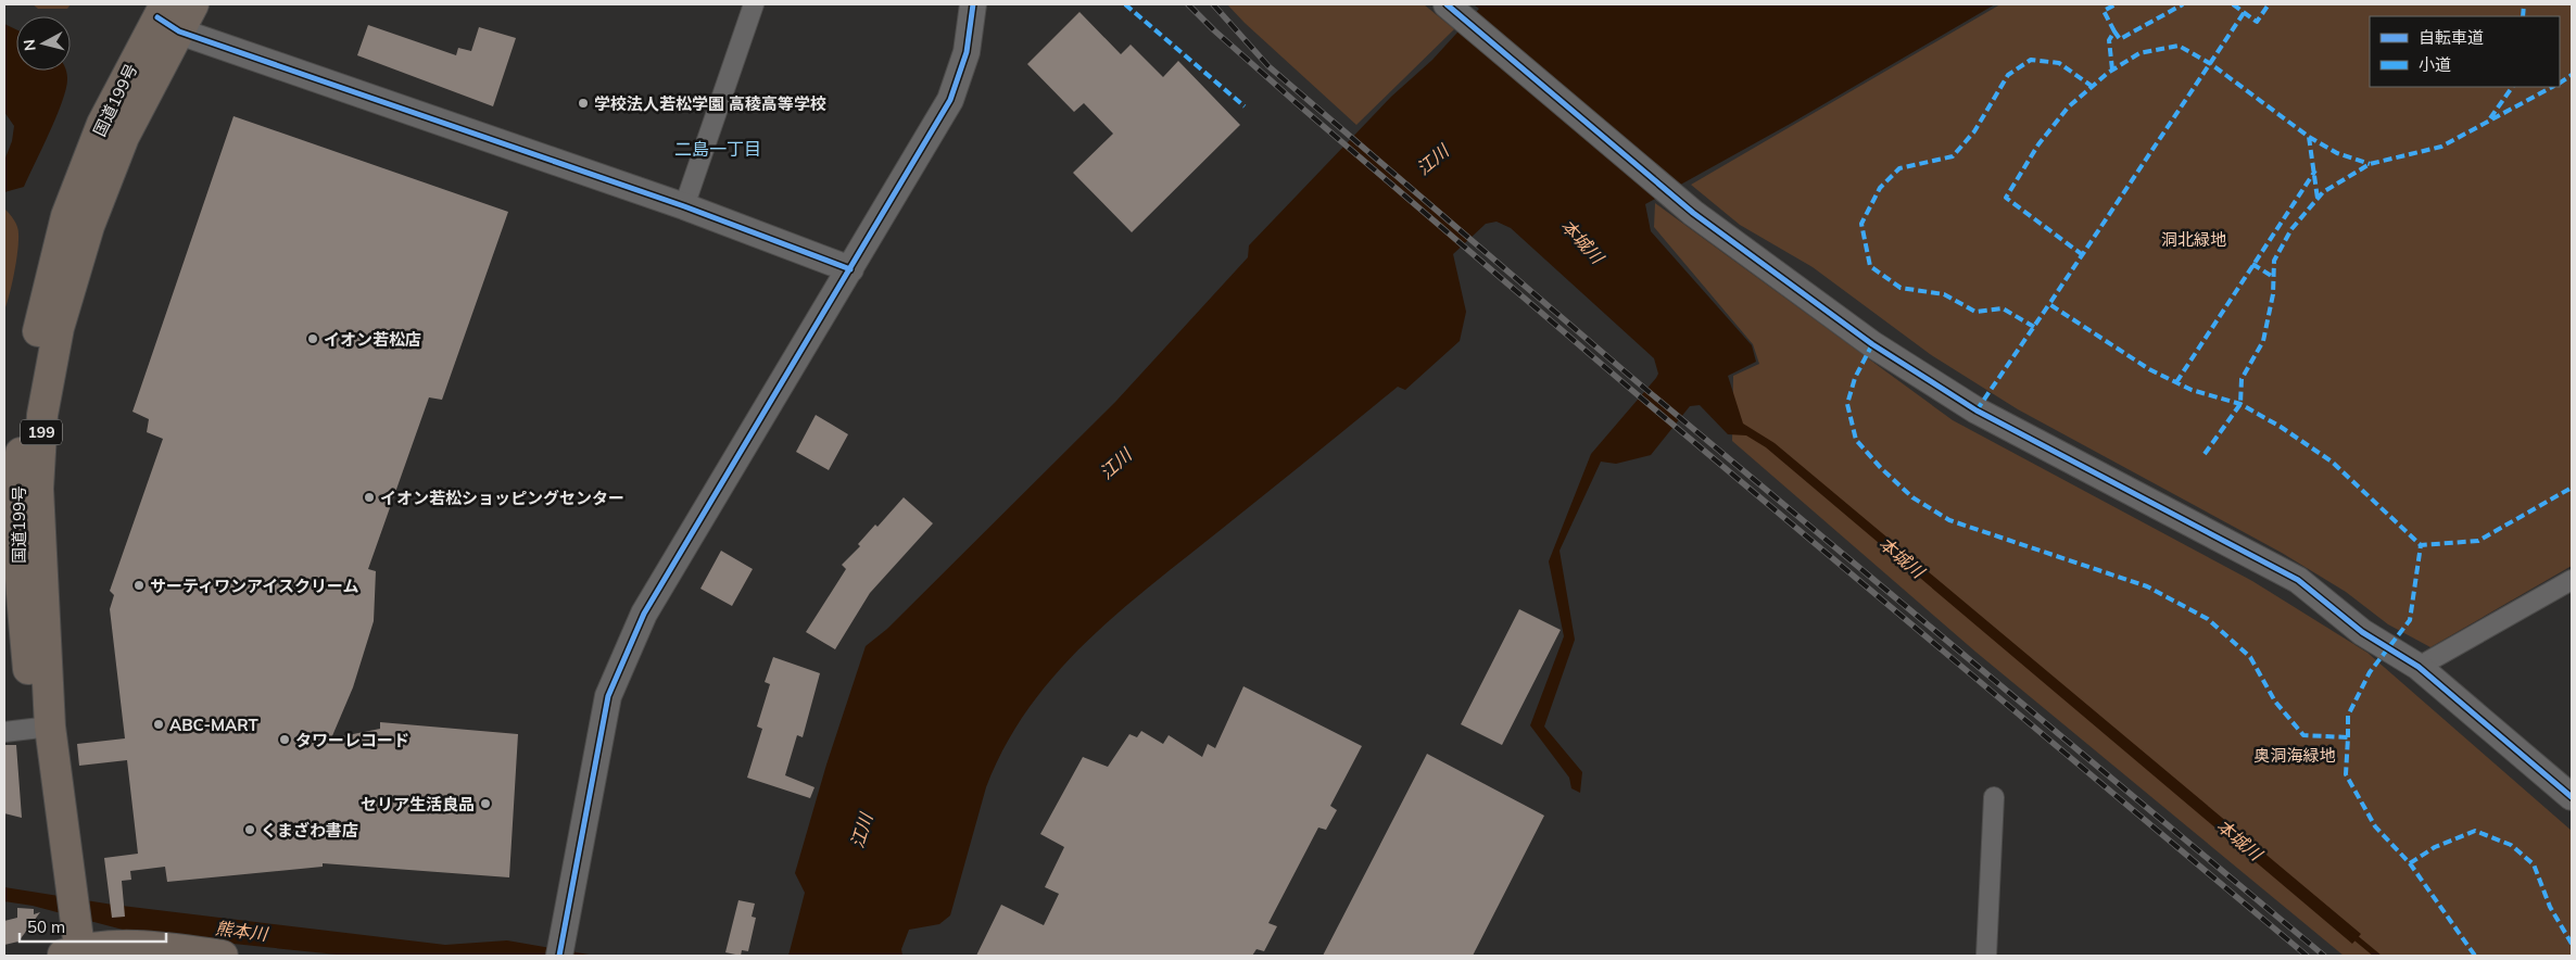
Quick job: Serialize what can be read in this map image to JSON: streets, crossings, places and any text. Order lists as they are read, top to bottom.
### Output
{
  "streets": {
    "highway": ["国道199号", "199"]
  },
  "districts": ["二島一丁目"],
  "water": ["江川", "本城川", "熊本川"],
  "parks": ["洞北緑地", "奥洞海緑地"],
  "places": [
    "学校法人若松学園 高稜高等学校",
    "イオン若松店",
    "イオン若松ショッピングセンター",
    "サーティワンアイスクリーム",
    "ABC-MART",
    "タワーレコード",
    "セリア生活良品",
    "くまざわ書店"
  ],
  "legend": ["自転車道", "小道"],
  "scale_bar": "50 m",
  "north": "left"
}
